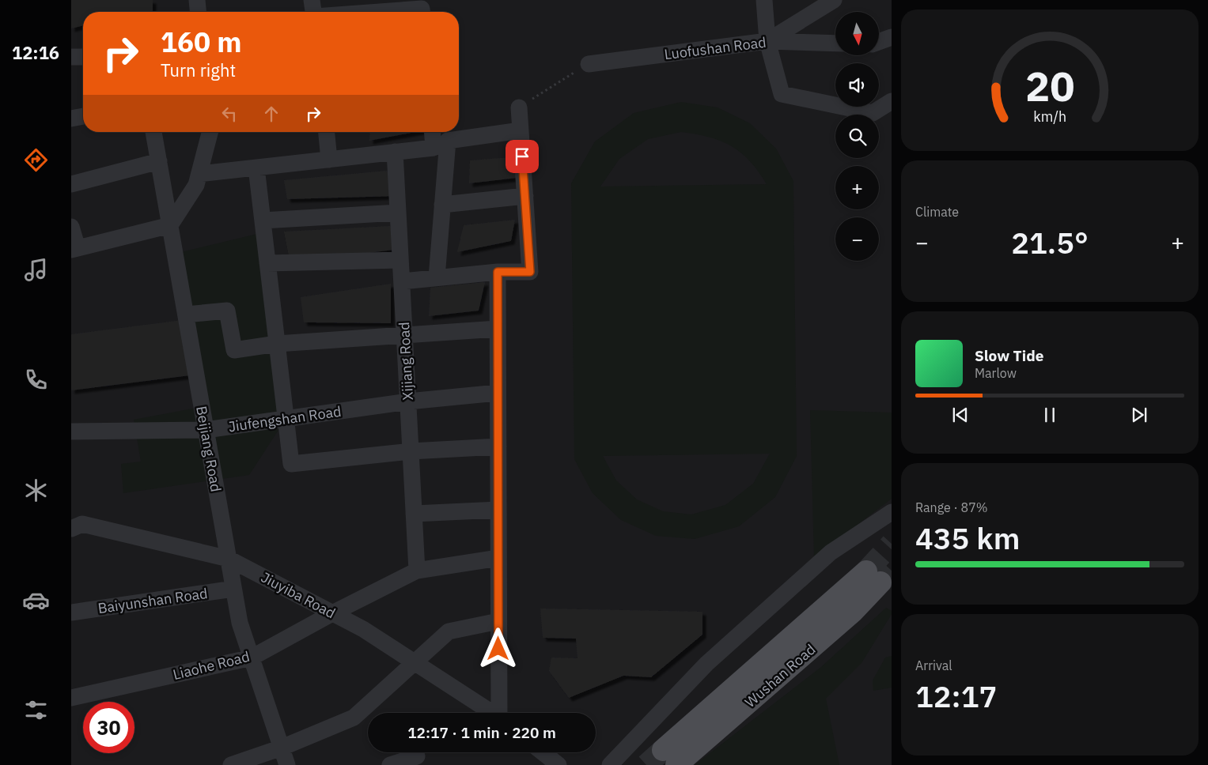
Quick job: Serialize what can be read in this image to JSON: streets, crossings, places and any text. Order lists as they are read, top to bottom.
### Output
{
  "streets": {
    "main road": ["Wushan Road"],
    "street": [
      "Luofushan Road",
      "Xijiang Road",
      "Jiufengshan Road",
      "Beijiang Road",
      "Jiuyiba Road",
      "Baiyunshan Road",
      "Liaohe Road"
    ]
  },
  "crossings": [
    ["Xijiang Road", "Jiufengshan Road"],
    ["Xijiang Road", "Liaohe Road"],
    ["Jiufengshan Road", "Beijiang Road"],
    ["Beijiang Road", "Jiuyiba Road"],
    ["Beijiang Road", "Baiyunshan Road"],
    ["Beijiang Road", "Liaohe Road"],
    ["Jiuyiba Road", "Liaohe Road"]
  ],
  "north": "bottom",
  "page": {
    "tabs": "12:16",
    "map_buttons": ["+", "−"],
    "turn": ["160 m", "Turn right"],
    "tile": [
      "Climate",
      ["Range · 87%", "435 km"],
      ["Arrival", "12:17"]
    ],
    "heat": ["−", "21.5°", "+"],
    "song": ["Slow Tide", "Marlow"],
    "limit": "30",
    "trip": "12:17 · 1 min · 220 m",
    "gauge": ["20", "km/h"]
  }
}
